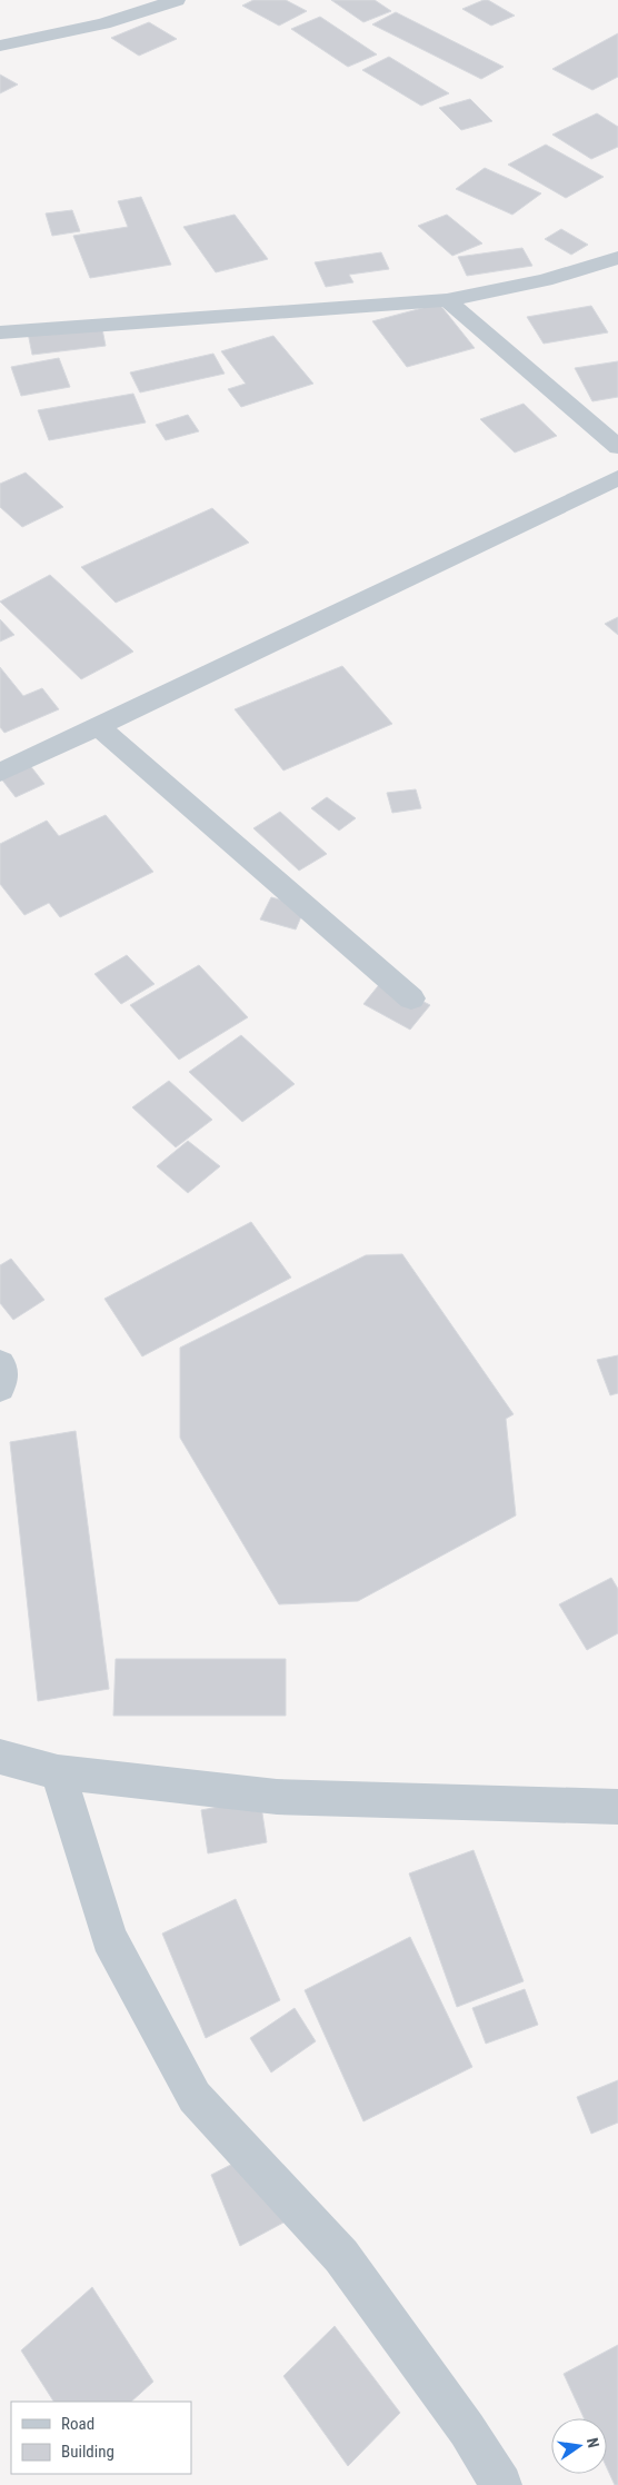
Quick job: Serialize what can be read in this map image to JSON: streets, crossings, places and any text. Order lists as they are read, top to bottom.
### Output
{
  "legend": ["Road", "Building"],
  "north": "right"
}
